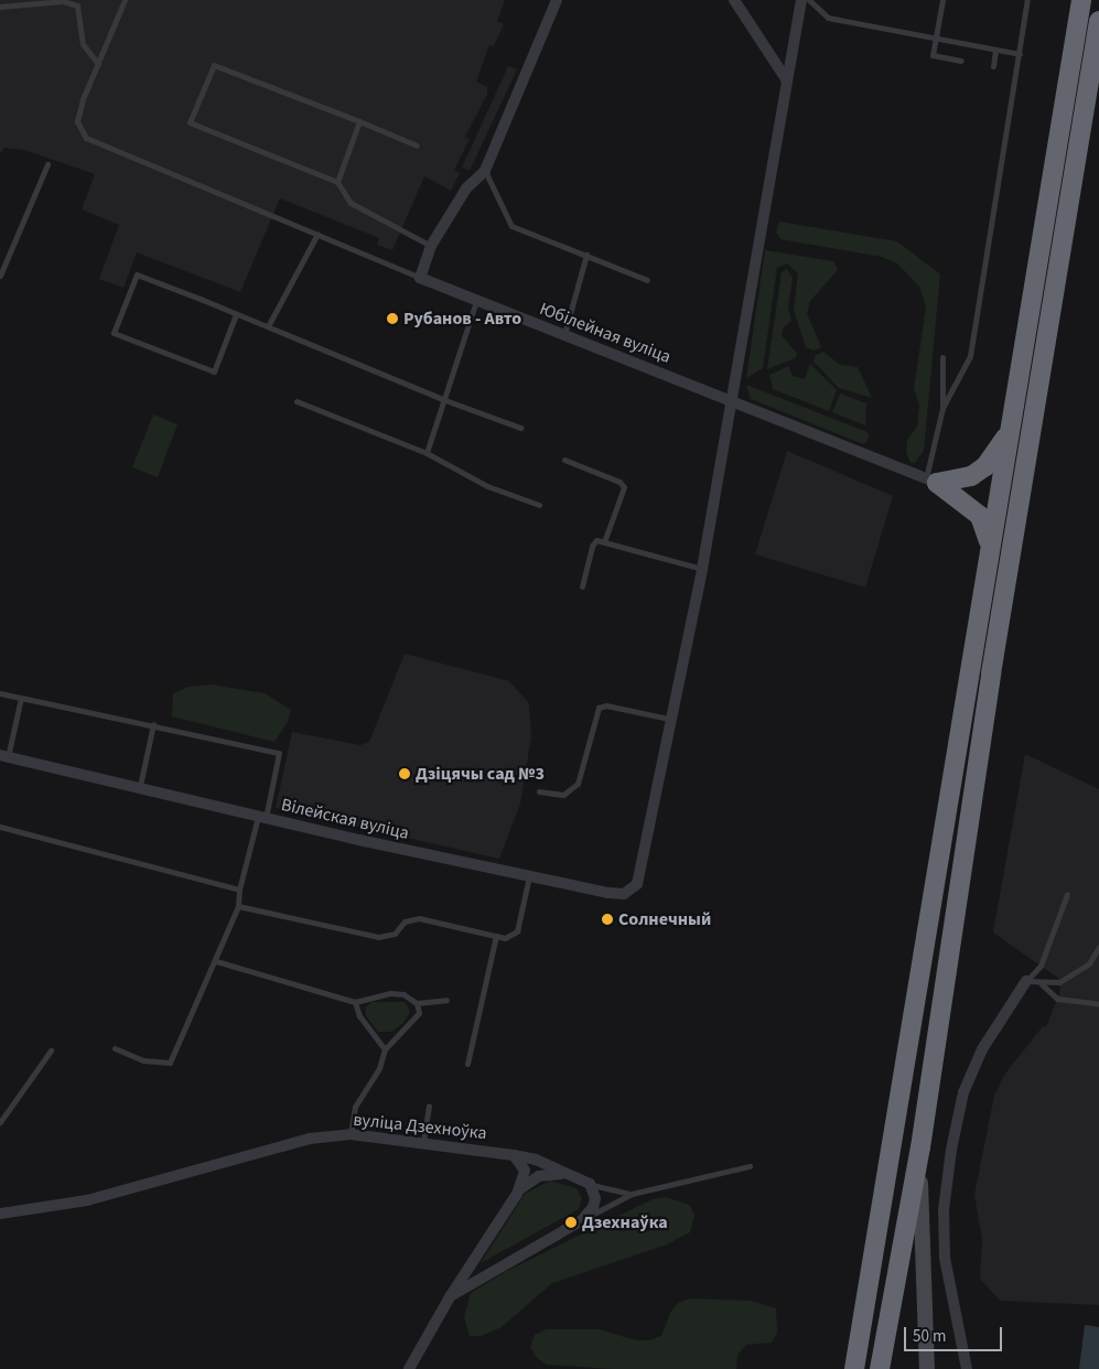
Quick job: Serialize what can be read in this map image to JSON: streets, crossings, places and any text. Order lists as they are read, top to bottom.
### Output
{
  "streets": {
    "street": ["Юбілейная вуліца", "Вілейская вуліца", "вуліца Дзехноўка"]
  },
  "places": [
    "Рубанов - Авто",
    "Дзіцячы сад №3",
    "Солнечный",
    "Дзехнаўка"
  ],
  "scale_bar": "50 m"
}
